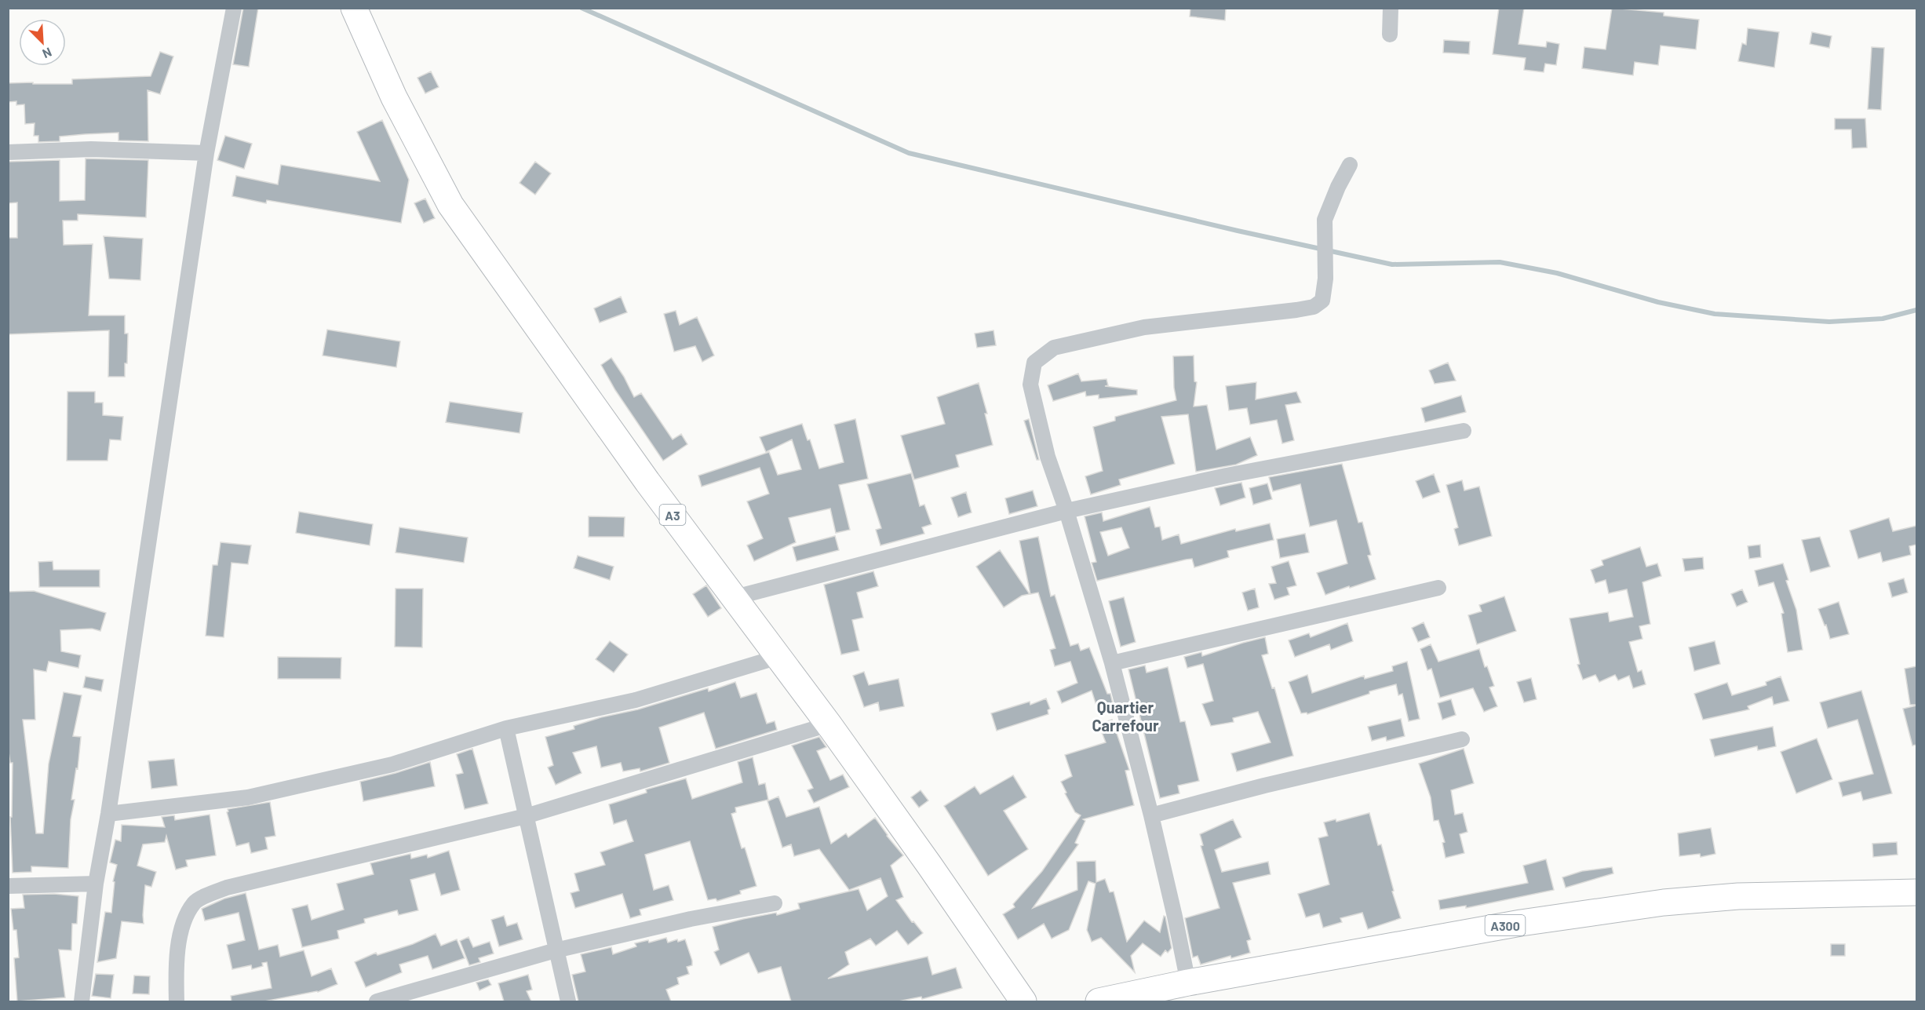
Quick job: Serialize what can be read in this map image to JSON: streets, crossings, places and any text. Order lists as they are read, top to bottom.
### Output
{
  "streets": {
    "highway": ["A3", "A300"]
  },
  "districts": ["Quartier Carrefour"],
  "north": "bottom right"
}
